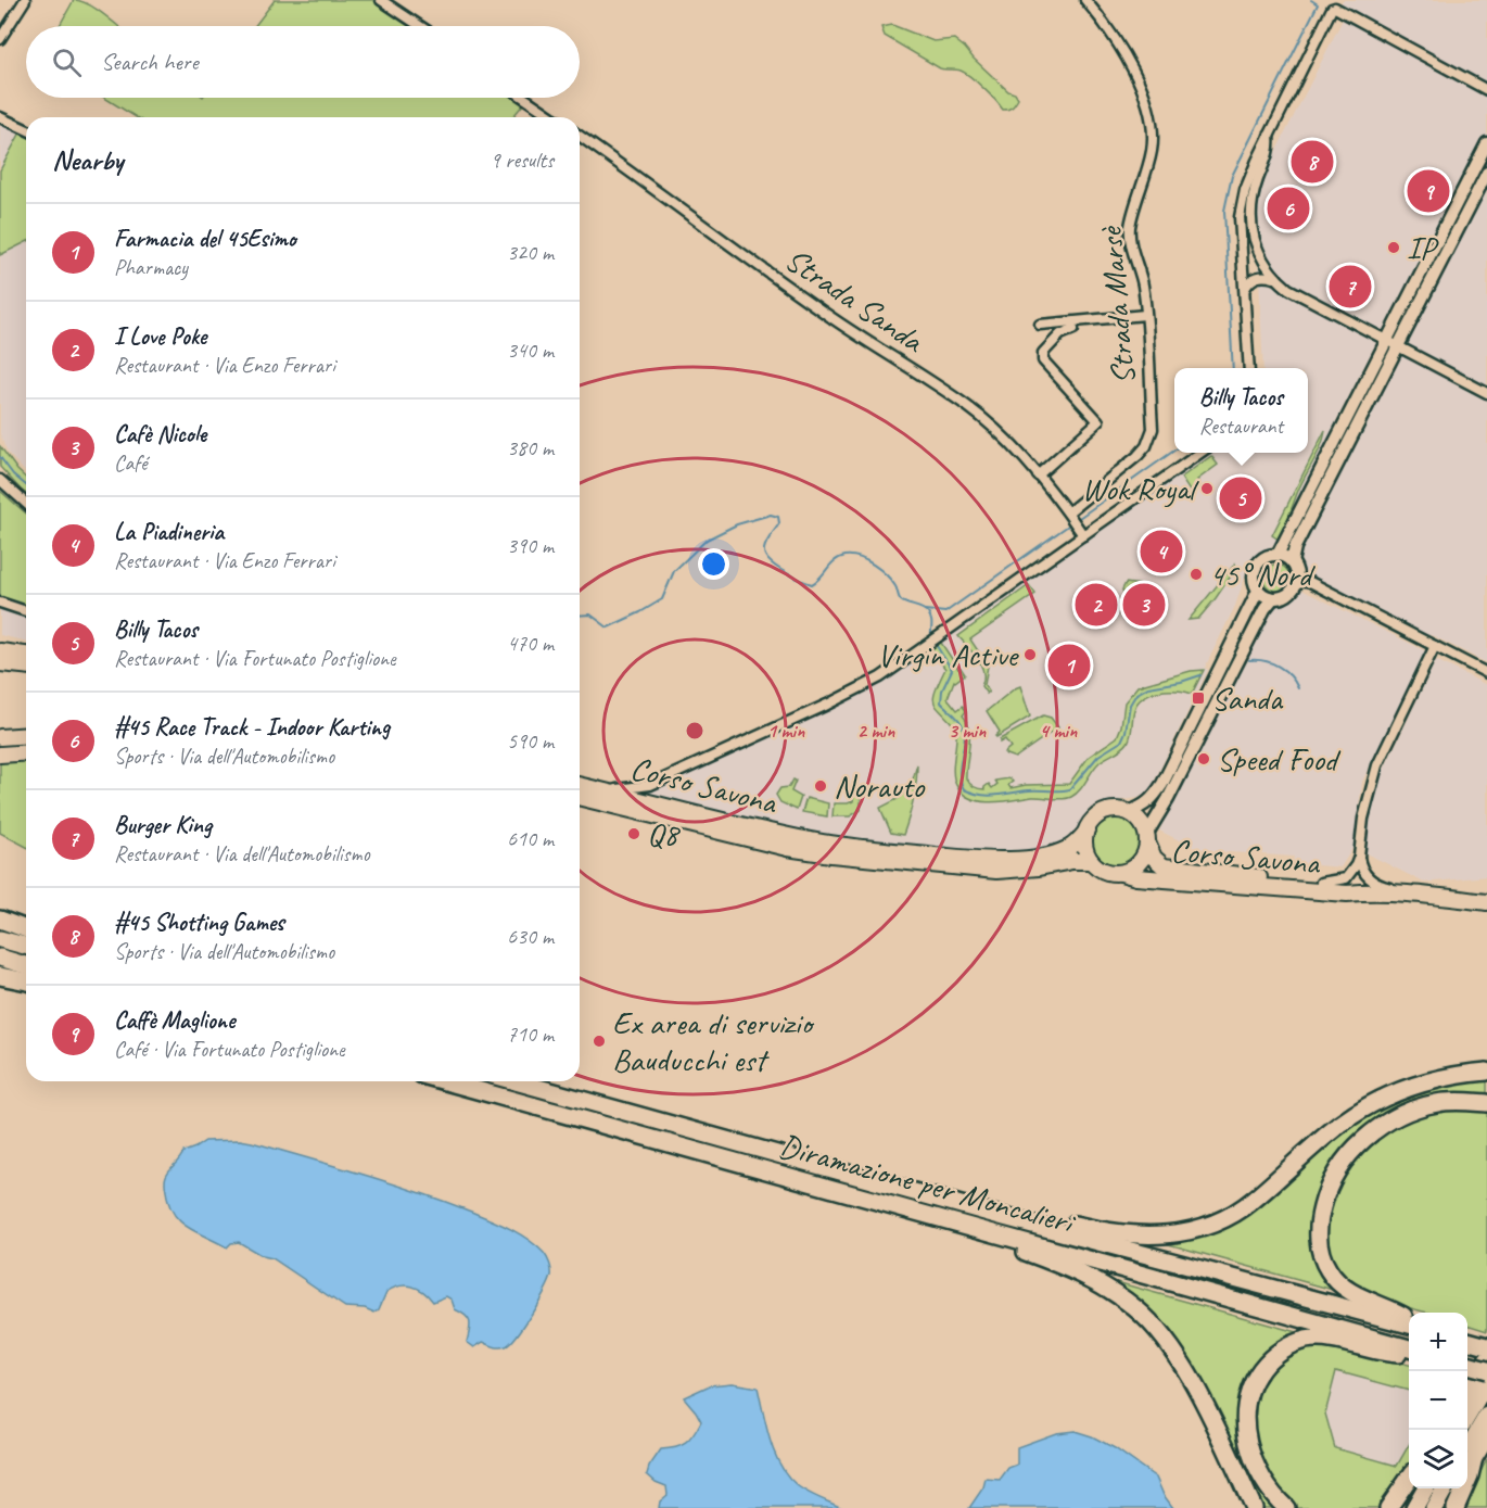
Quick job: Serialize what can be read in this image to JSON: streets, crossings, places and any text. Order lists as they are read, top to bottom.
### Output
{
  "streets": {
    "highway": ["Diramazione per Moncalieri"],
    "main road": ["Corso Savona"],
    "street": ["Strada Sanda", "Strada Marsè"]
  },
  "crossings": [
    ["Strada Sanda", "Strada Marsè"]
  ],
  "places": {
    "other": [
      "IP",
      "Wok Royal",
      "45° Nord",
      "Virgin Active",
      "Speed Food",
      "Norauto",
      "Q8",
      "Ex area di servizio Bauducchi est"
    ],
    "transit": ["Sanda"]
  },
  "page": {
    "search": "Search here",
    "heading": ["Nearby", "9 results"],
    "pins": [
      "8",
      "9",
      "6",
      "7",
      "5",
      "4",
      "2",
      "3",
      "1"
    ],
    "list": [
      {
        "mark": "1",
        "name": "Farmacia del 45Esimo",
        "note": "Pharmacy",
        "value": "320 m"
      },
      {
        "mark": "2",
        "name": "I Love Poke",
        "note": "Restaurant · Via Enzo Ferrari",
        "value": "340 m"
      },
      {
        "mark": "3",
        "name": "Cafè Nicole",
        "note": "Café",
        "value": "380 m"
      },
      {
        "mark": "4",
        "name": "La Piadineria",
        "note": "Restaurant · Via Enzo Ferrari",
        "value": "390 m"
      },
      {
        "mark": "5",
        "name": "Billy Tacos",
        "note": "Restaurant · Via Fortunato Postiglione",
        "value": "470 m"
      },
      {
        "mark": "6",
        "name": "#45 Race Track - Indoor Karting",
        "note": "Sports · Via dell'Automobilismo",
        "value": "590 m"
      },
      {
        "mark": "7",
        "name": "Burger King",
        "note": "Restaurant · Via dell'Automobilismo",
        "value": "610 m"
      },
      {
        "mark": "8",
        "name": "#45 Shotting Games",
        "note": "Sports · Via dell'Automobilismo",
        "value": "630 m"
      },
      {
        "mark": "9",
        "name": "Caffè Maglione",
        "note": "Café · Via Fortunato Postiglione",
        "value": "710 m"
      }
    ],
    "popup": ["Billy Tacos", "Restaurant"],
    "map_buttons": ["+", "−"]
  },
  "rings": [
    "1 min",
    "2 min",
    "3 min",
    "4 min"
  ]
}
